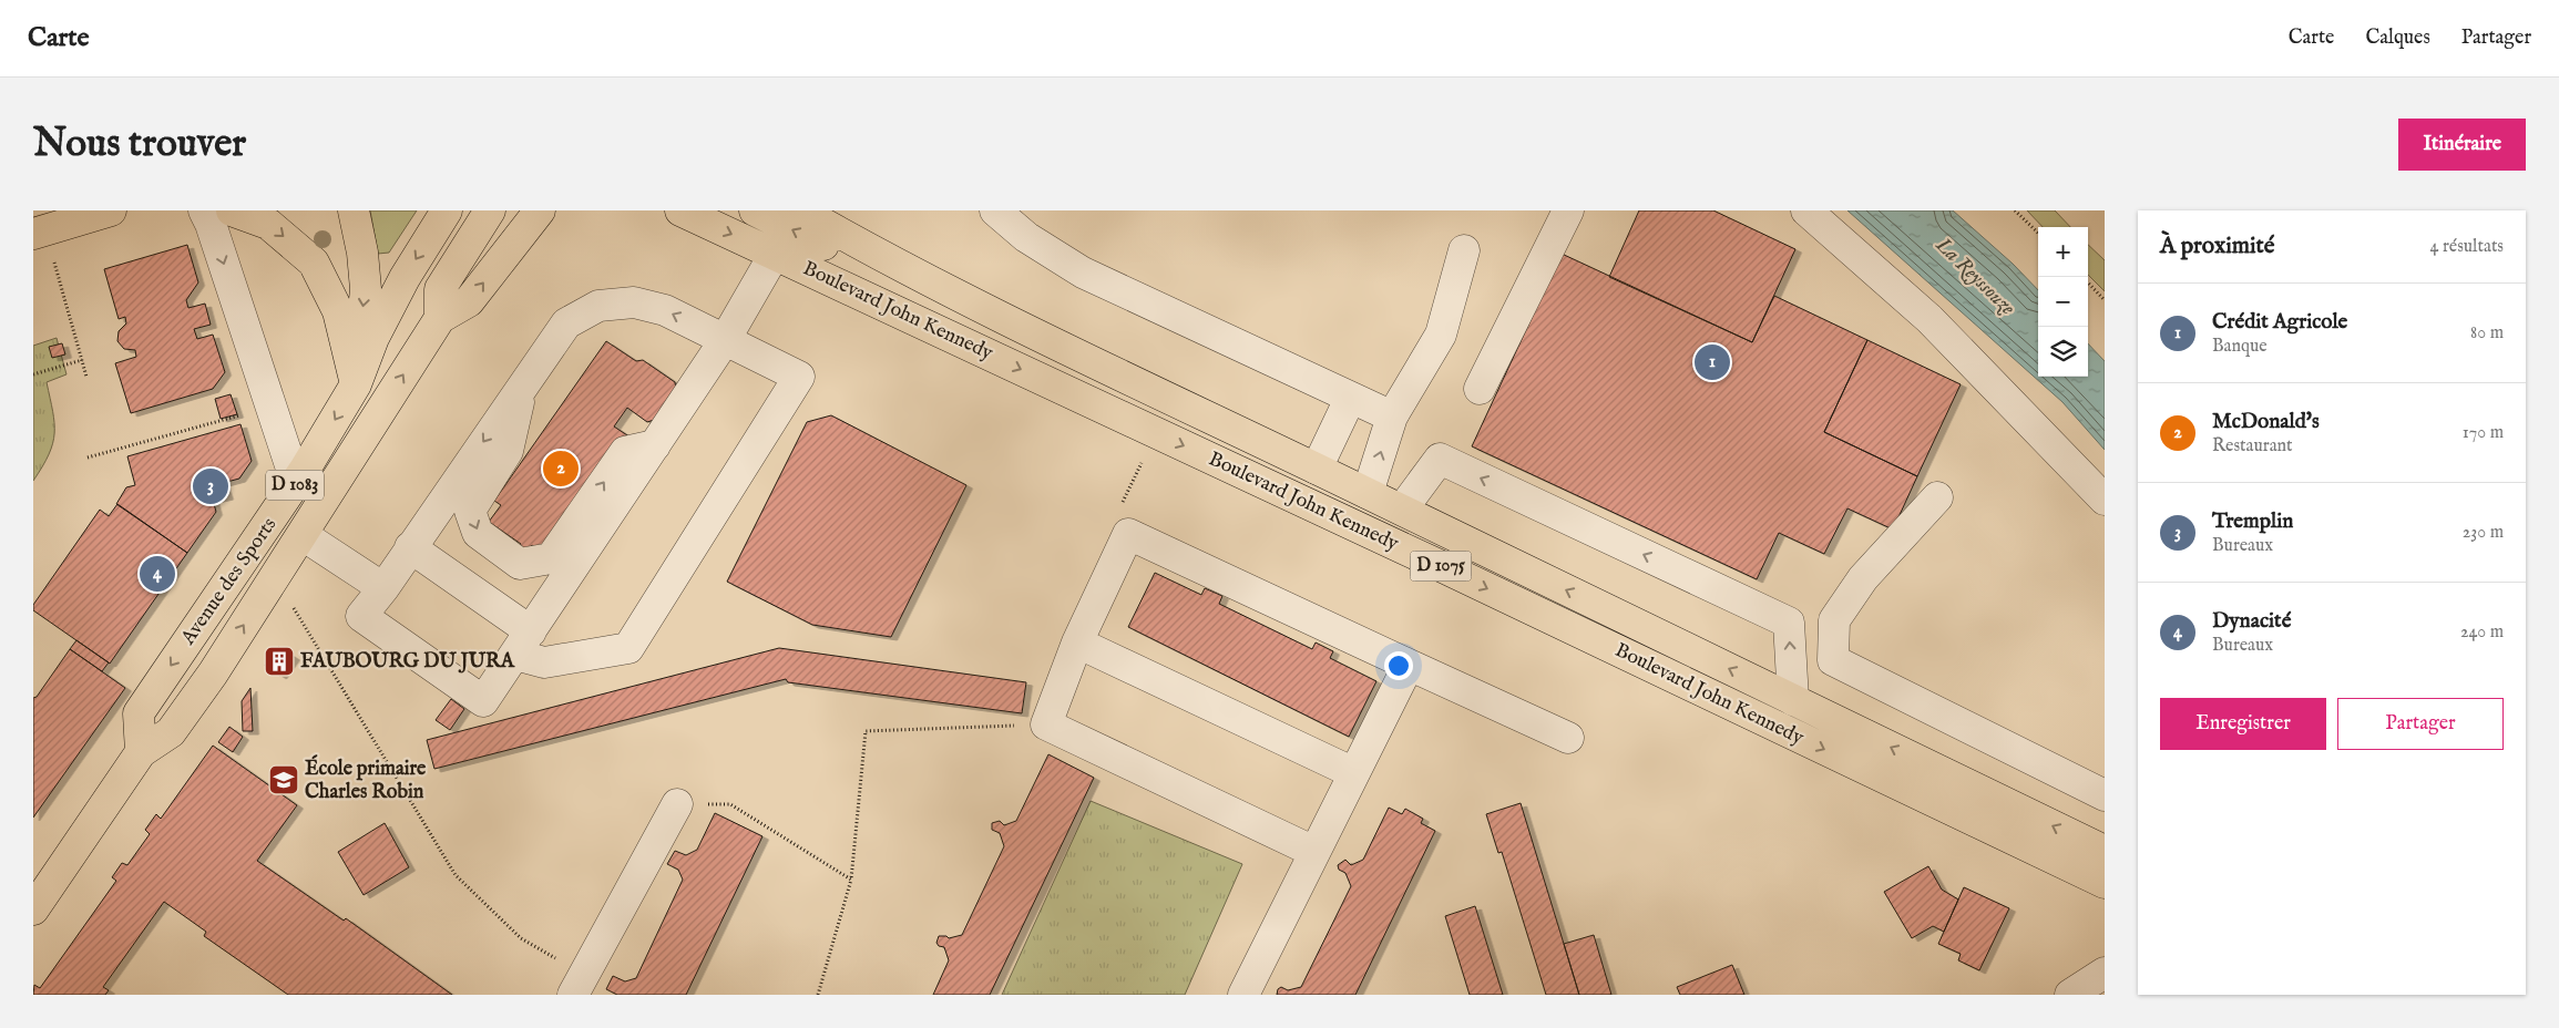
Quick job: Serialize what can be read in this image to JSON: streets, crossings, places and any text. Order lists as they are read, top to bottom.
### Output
{
  "streets": {
    "main road": [
      "Boulevard John Kennedy",
      "D 1083",
      "D 1075",
      "Avenue des Sports"
    ]
  },
  "water": ["La Reyssouze"],
  "places": {
    "building": ["FAUBOURG DU JURA"],
    "school or university": ["École primaire Charles Robin"]
  },
  "page": {
    "header": "Carte",
    "nav": ["Carte", "Calques", "Partager"],
    "buttons": [
      "Itinéraire",
      ["Enregistrer", "Partager"]
    ],
    "title": "Nous trouver",
    "heading": ["À proximité", "4 résultats"],
    "map_buttons": ["+", "−"],
    "list": [
      {
        "mark": "1",
        "name": "Crédit Agricole",
        "note": "Banque",
        "value": "80 m"
      },
      {
        "mark": "2",
        "name": "McDonald's",
        "note": "Restaurant",
        "value": "170 m"
      },
      {
        "mark": "3",
        "name": "Tremplin",
        "note": "Bureaux",
        "value": "230 m"
      },
      {
        "mark": "4",
        "name": "Dynacité",
        "note": "Bureaux",
        "value": "240 m"
      }
    ],
    "pins": [
      "1",
      "2",
      "3",
      "4"
    ]
  }
}
